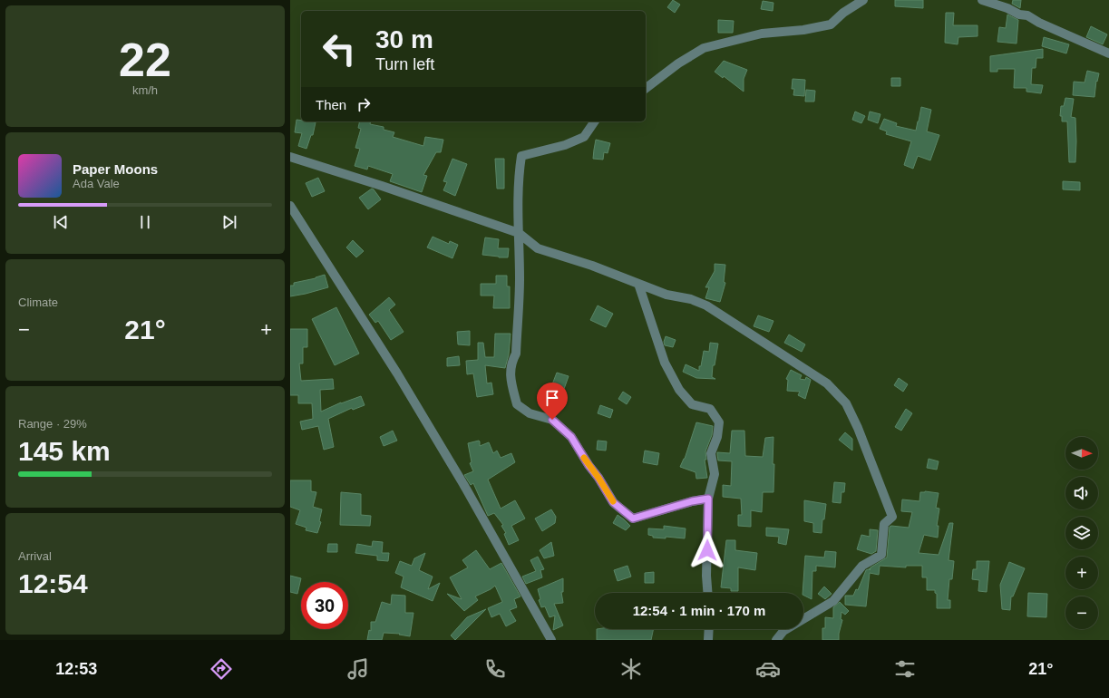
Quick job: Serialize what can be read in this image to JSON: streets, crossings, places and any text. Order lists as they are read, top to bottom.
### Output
{
  "north": "right",
  "page": {
    "tile": [
      ["22", "km/h"],
      "Climate",
      ["Range · 29%", "145 km"],
      ["Arrival", "12:54"]
    ],
    "turn": ["30 m", "Turn left"],
    "then": "Then",
    "song": ["Paper Moons", "Ada Vale"],
    "heat": ["−", "21°", "+"],
    "map_buttons": ["+", "−"],
    "limit": "30",
    "trip": "12:54 · 1 min · 170 m",
    "tabs": ["12:53", "21°"]
  }
}
